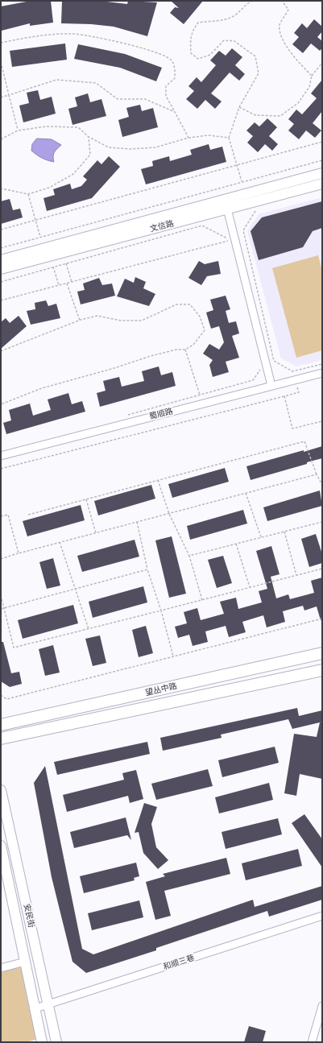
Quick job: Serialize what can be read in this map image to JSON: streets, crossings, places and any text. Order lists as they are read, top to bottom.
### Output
{
  "streets": {
    "main road": ["文信路", "望丛中路", "安民街"],
    "street": ["蜀顺路", "和顺三巷"]
  },
  "crossings": [
    ["安民街", "和顺三巷"]
  ]
}
